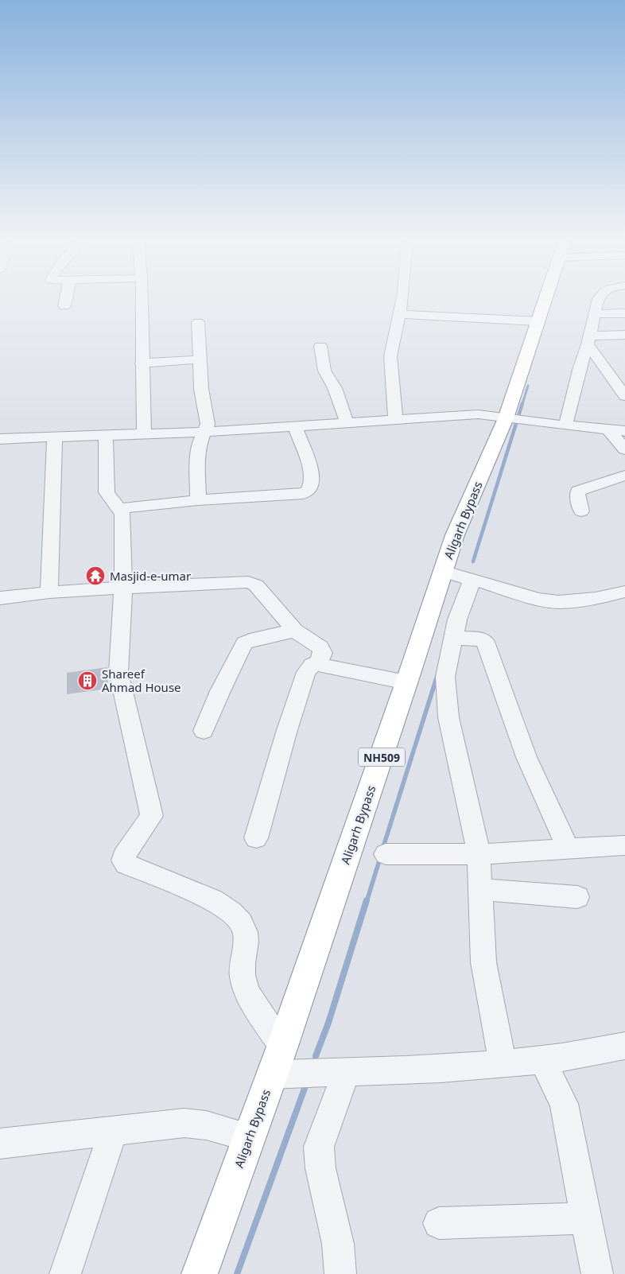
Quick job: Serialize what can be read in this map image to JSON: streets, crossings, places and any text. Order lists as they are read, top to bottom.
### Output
{
  "streets": {
    "highway": ["Aligarh Bypass", "NH509"]
  },
  "places": {
    "temple": ["Masjid-e-umar"],
    "building": ["Shareef Ahmad House"]
  }
}
